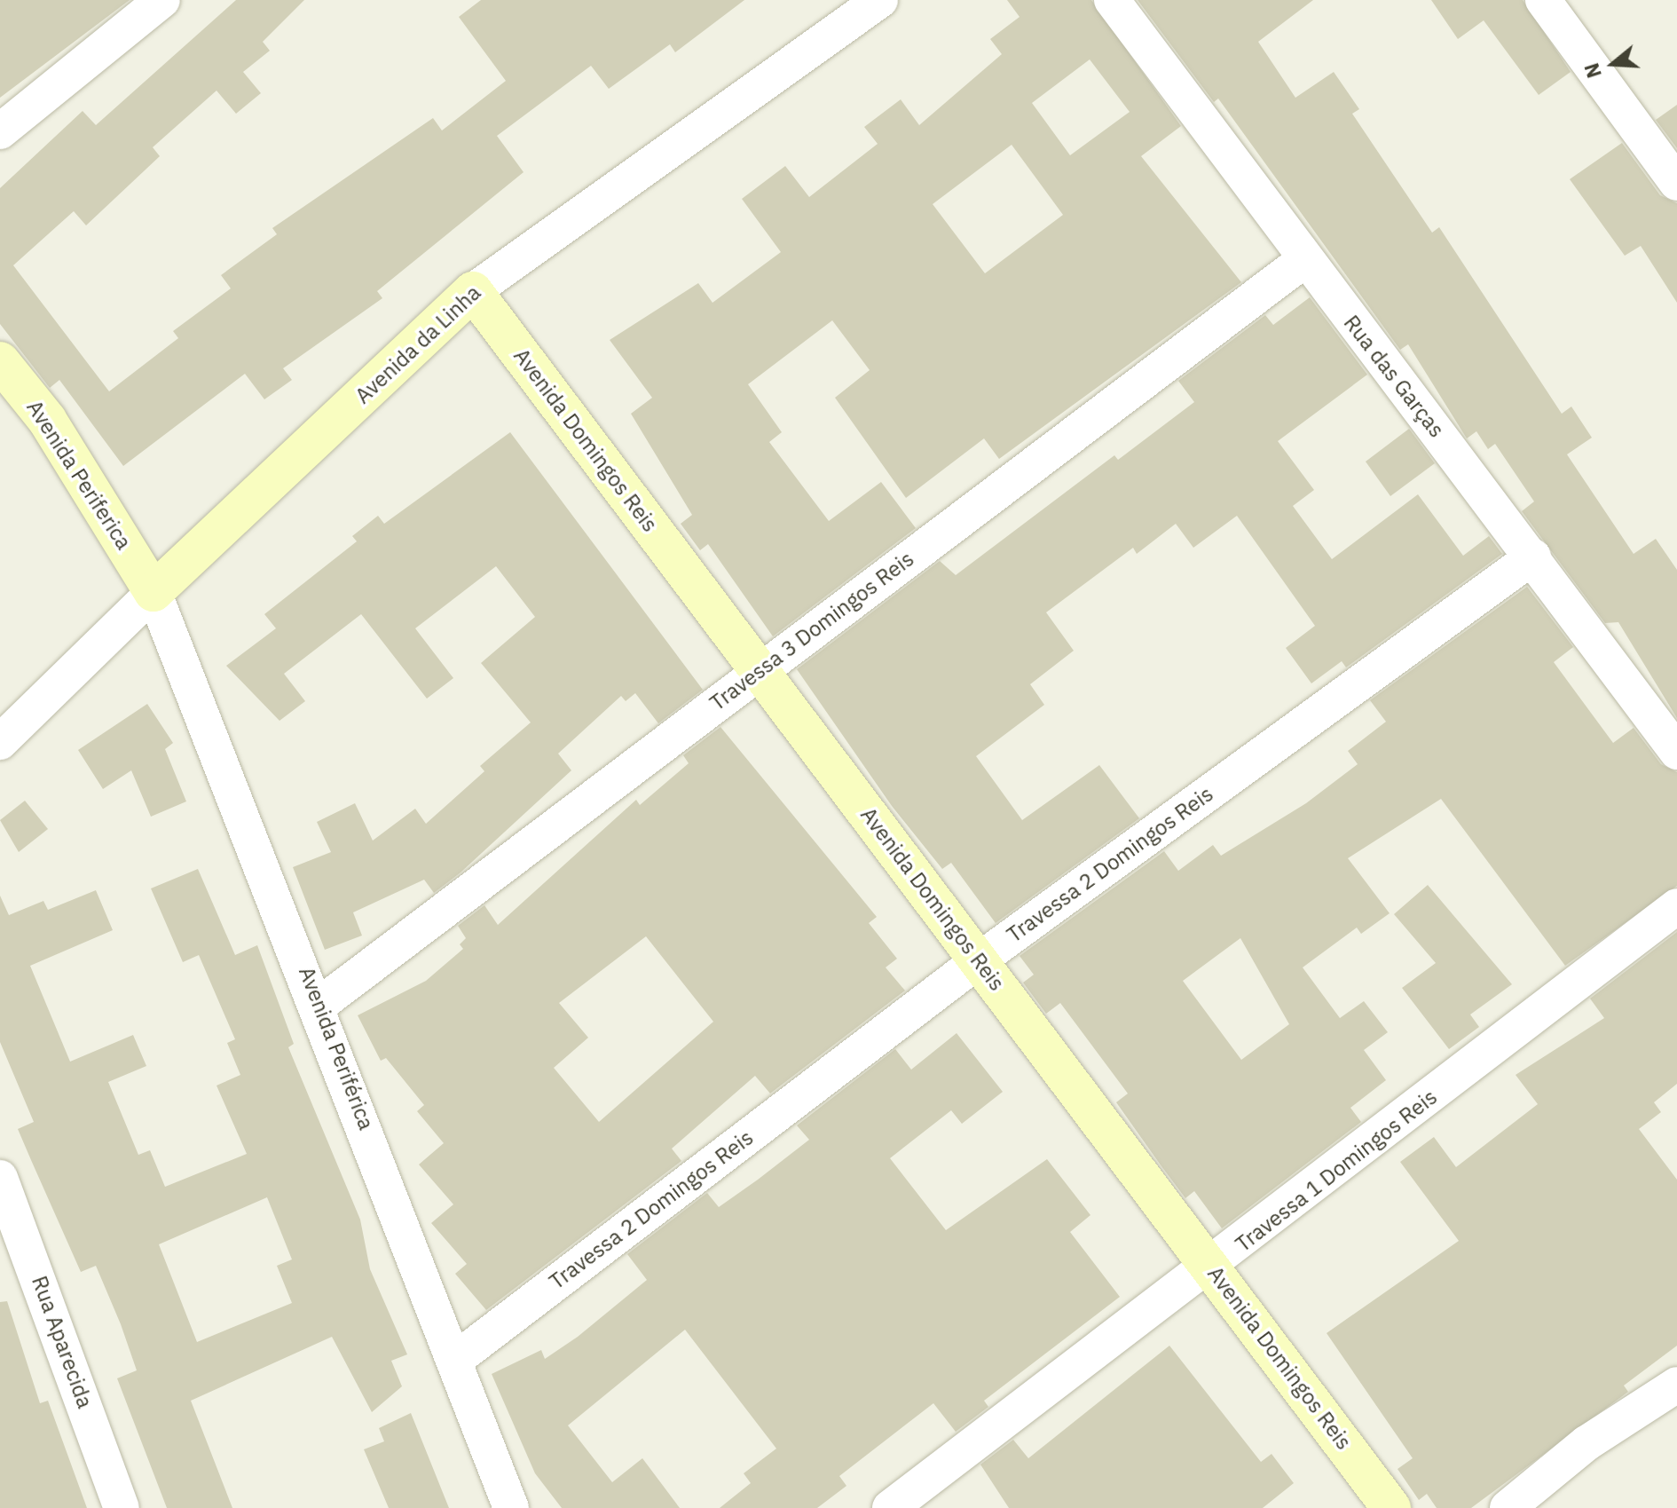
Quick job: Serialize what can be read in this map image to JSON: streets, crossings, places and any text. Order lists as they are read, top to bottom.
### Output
{
  "streets": {
    "street": [
      "Avenida da Linha",
      "Rua das Garças",
      "Avenida Domingos Reis",
      "Avenida Periferica",
      "Travessa 3 Domingos Reis",
      "Travessa 2 Domingos Reis",
      "Avenida Periférica",
      "Travessa 1 Domingos Reis",
      "Rua Aparecida"
    ]
  },
  "crossings": [
    ["Avenida da Linha", "Avenida Domingos Reis"],
    ["Avenida da Linha", "Avenida Periferica"],
    ["Avenida da Linha", "Avenida Periférica"],
    ["Rua das Garças", "Travessa 3 Domingos Reis"],
    ["Rua das Garças", "Travessa 2 Domingos Reis"],
    ["Avenida Domingos Reis", "Travessa 3 Domingos Reis"],
    ["Avenida Domingos Reis", "Travessa 2 Domingos Reis"],
    ["Avenida Domingos Reis", "Travessa 1 Domingos Reis"],
    ["Avenida Periferica", "Avenida Periférica"],
    ["Travessa 3 Domingos Reis", "Avenida Periférica"],
    ["Travessa 2 Domingos Reis", "Avenida Periférica"]
  ],
  "north": "left"
}
